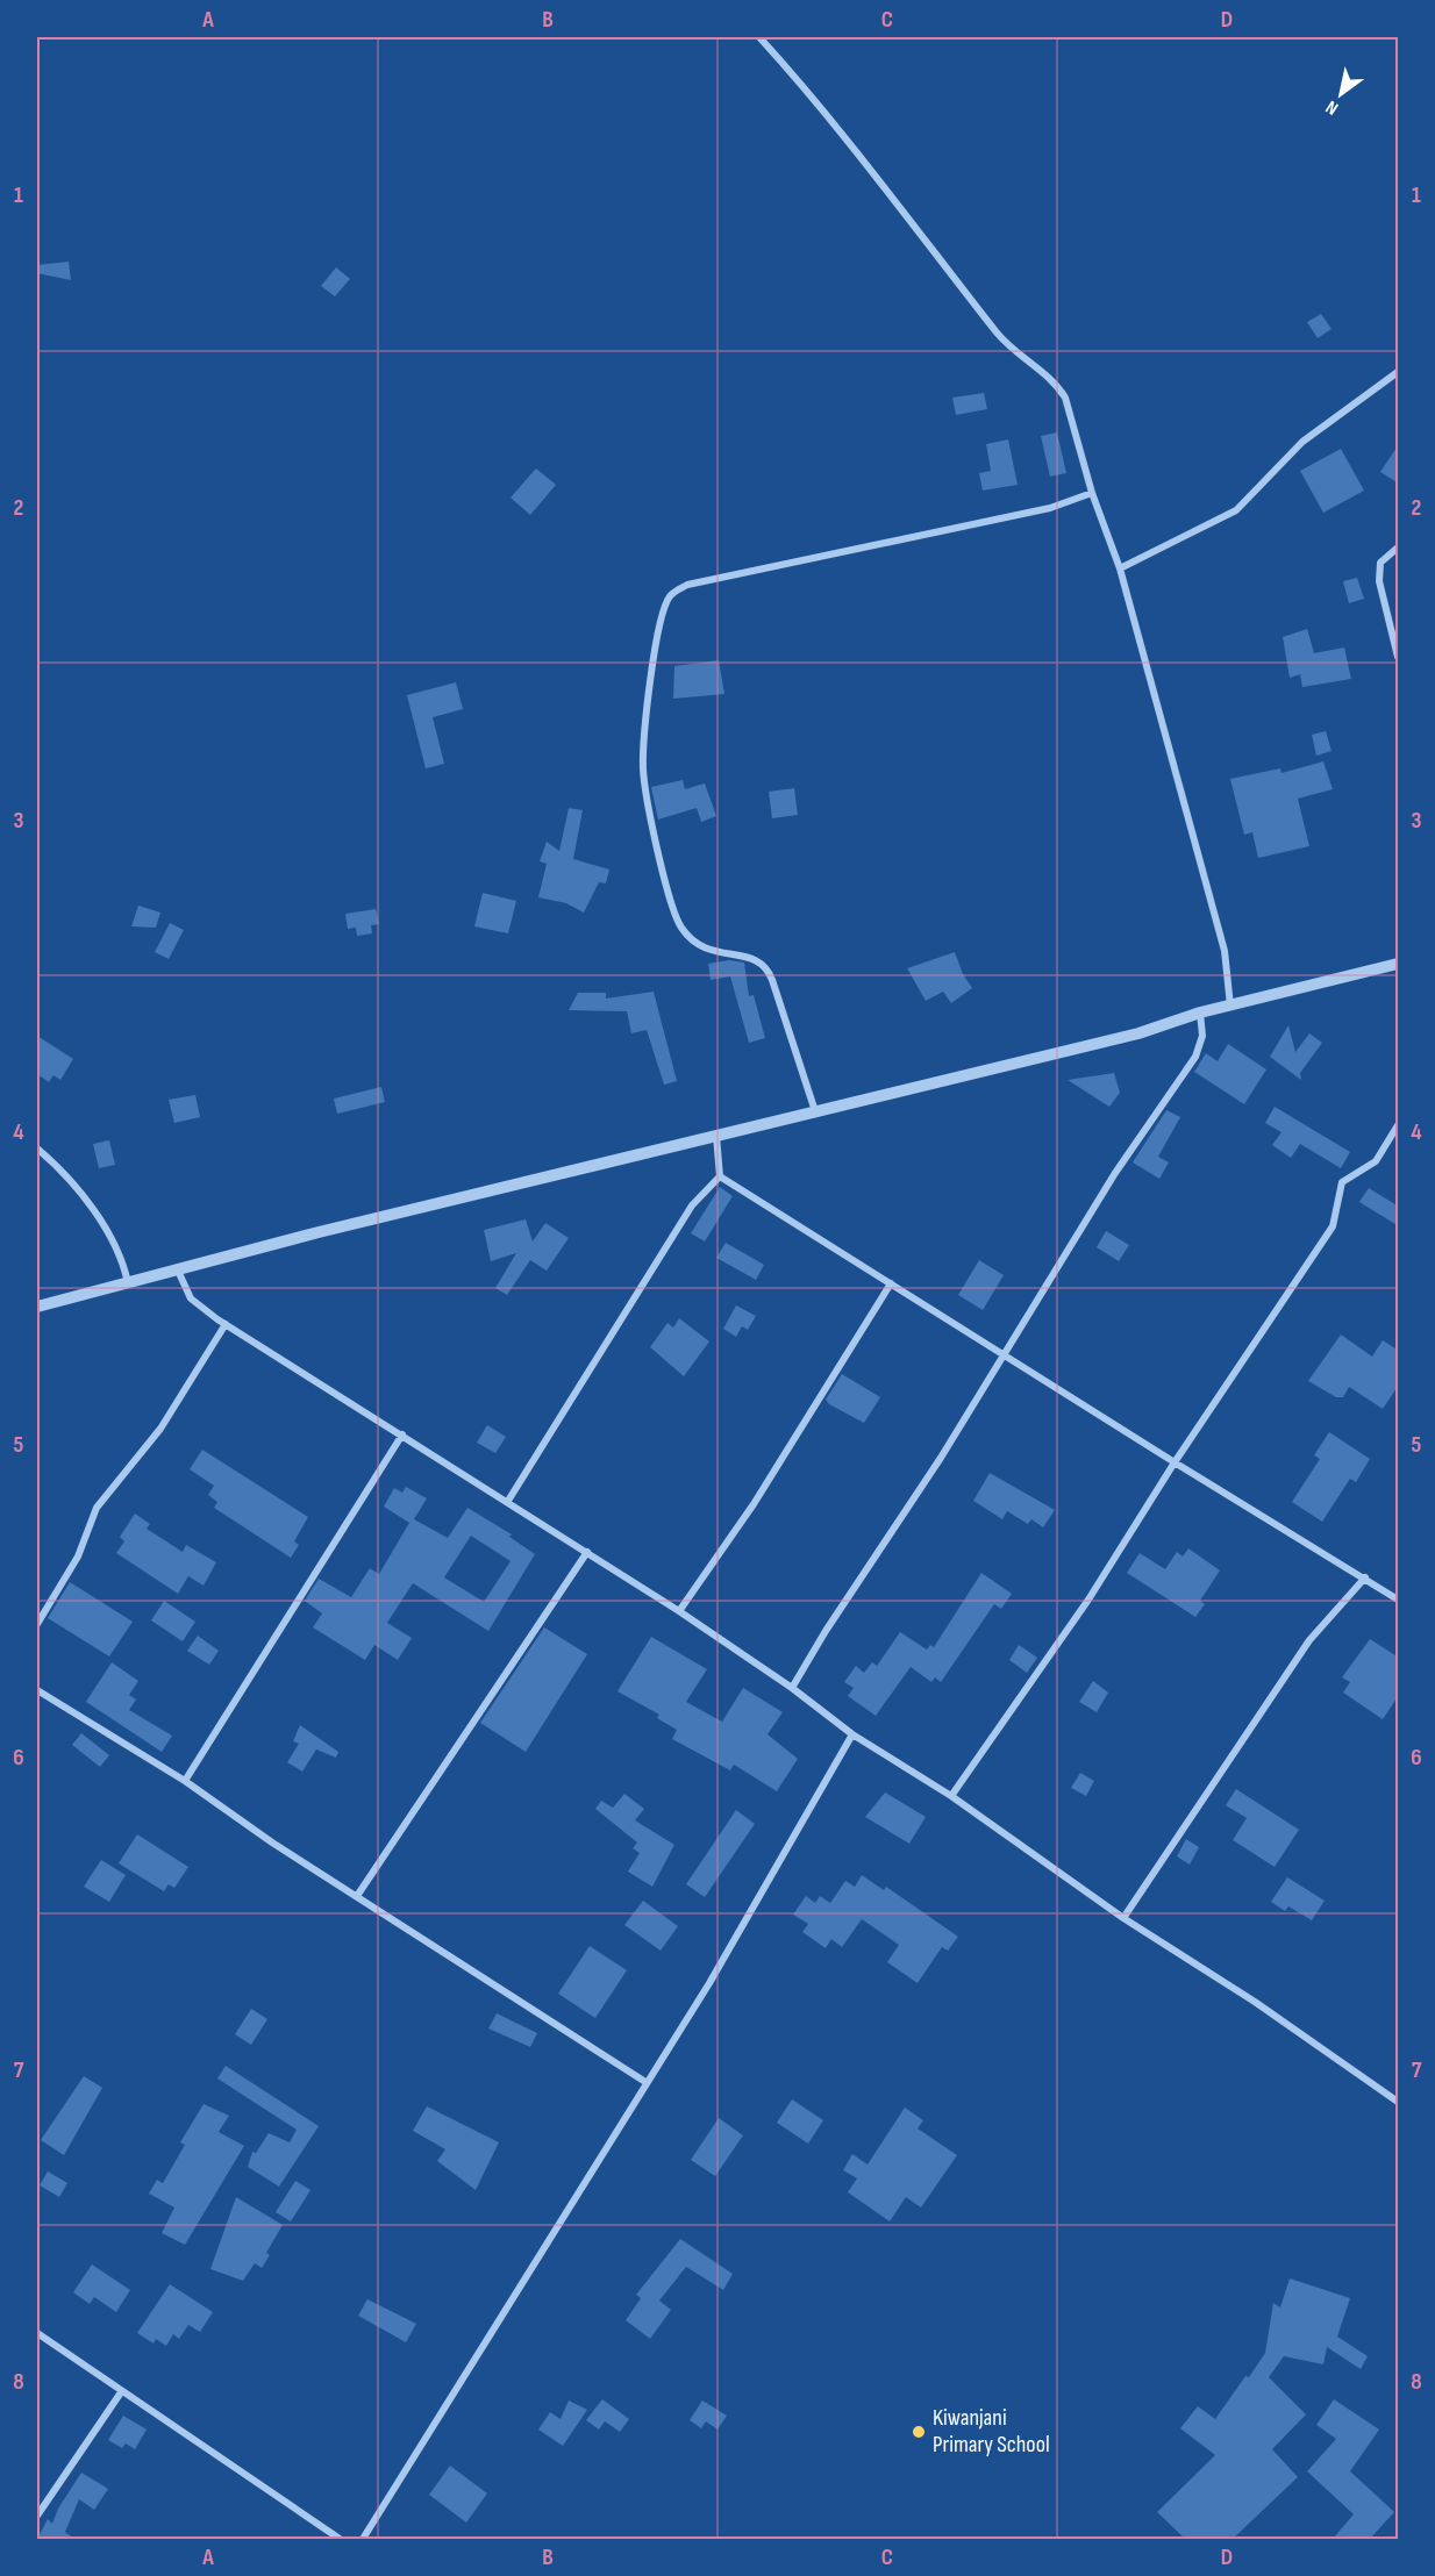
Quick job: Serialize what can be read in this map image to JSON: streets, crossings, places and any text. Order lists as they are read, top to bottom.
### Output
{
  "places": ["Kiwanjani Primary School"],
  "north": "bottom left",
  "grid": {
    "columns": [
      "A",
      "B",
      "C",
      "D"
    ],
    "rows": [
      "1",
      "2",
      "3",
      "4",
      "5",
      "6",
      "7",
      "8"
    ]
  }
}
